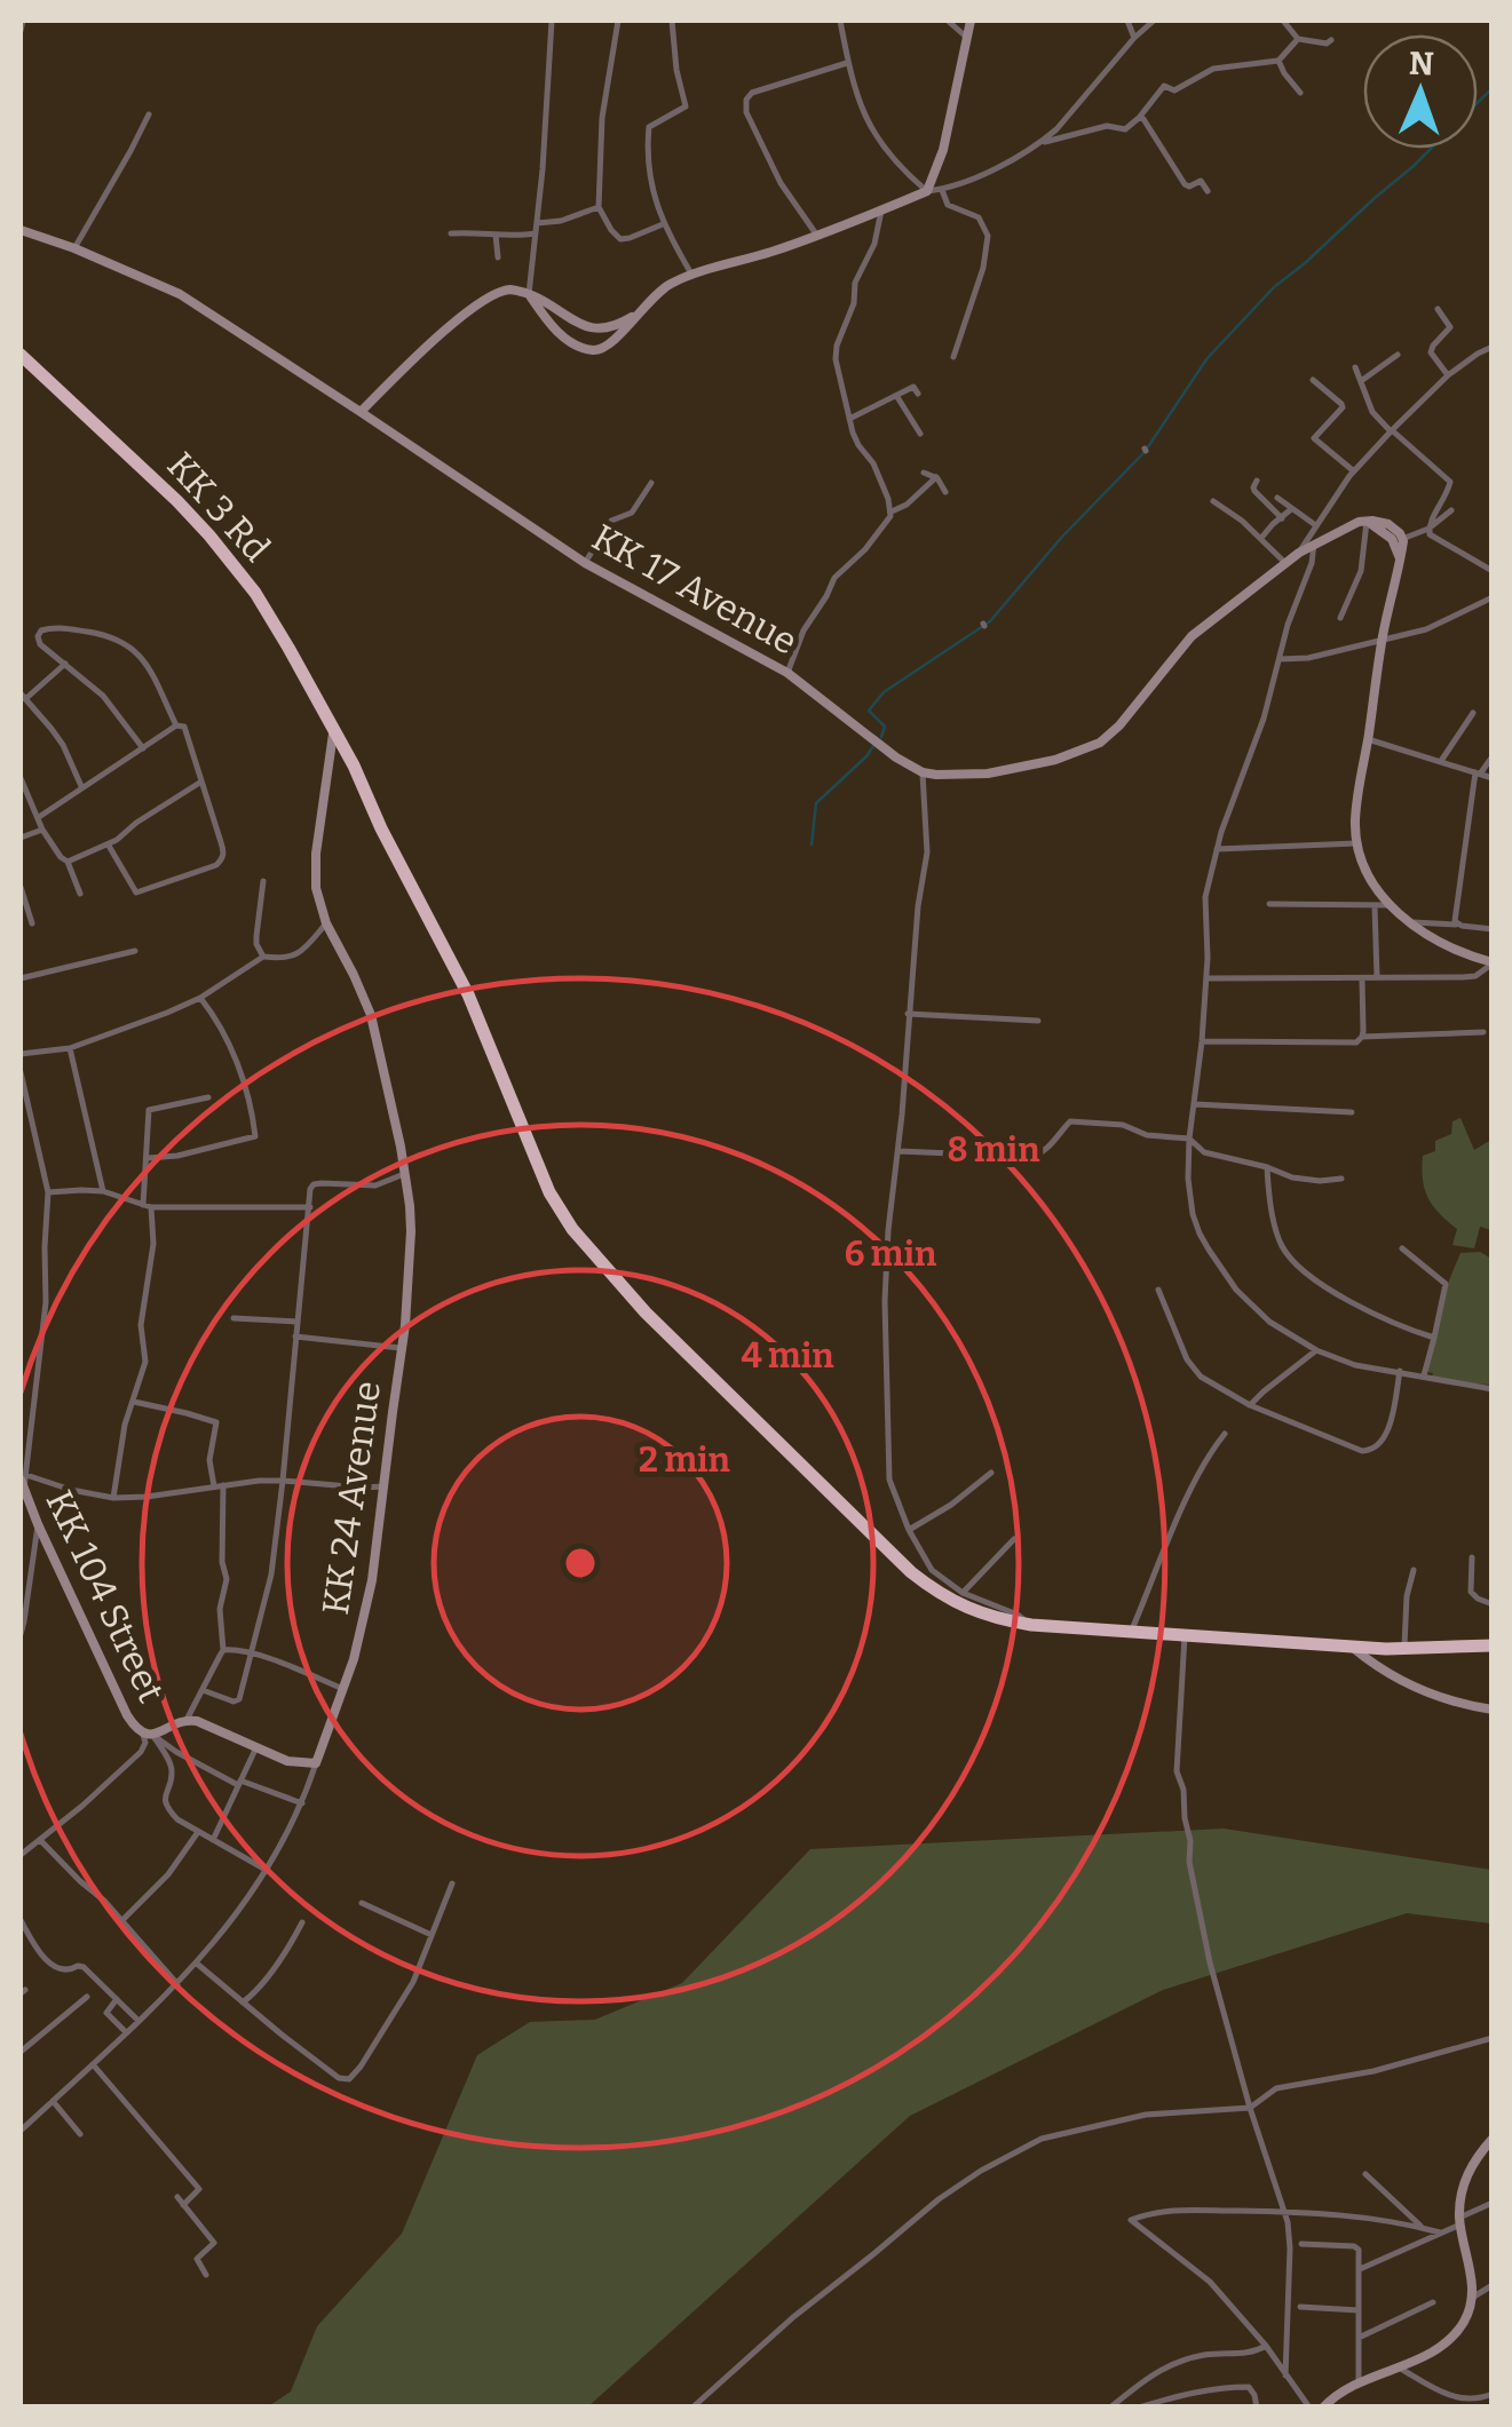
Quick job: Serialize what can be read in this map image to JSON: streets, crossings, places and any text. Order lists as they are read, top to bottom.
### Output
{
  "streets": {
    "highway": ["KK 3 Rd"],
    "street": ["KK 17 Avenue", "KK 24 Avenue", "KK 104 Street"]
  },
  "crossings": [
    ["KK 3 Rd", "KK 24 Avenue"],
    ["KK 24 Avenue", "KK 104 Street"]
  ],
  "north": "top",
  "rings": [
    "8 min",
    "6 min",
    "4 min",
    "2 min"
  ]
}
